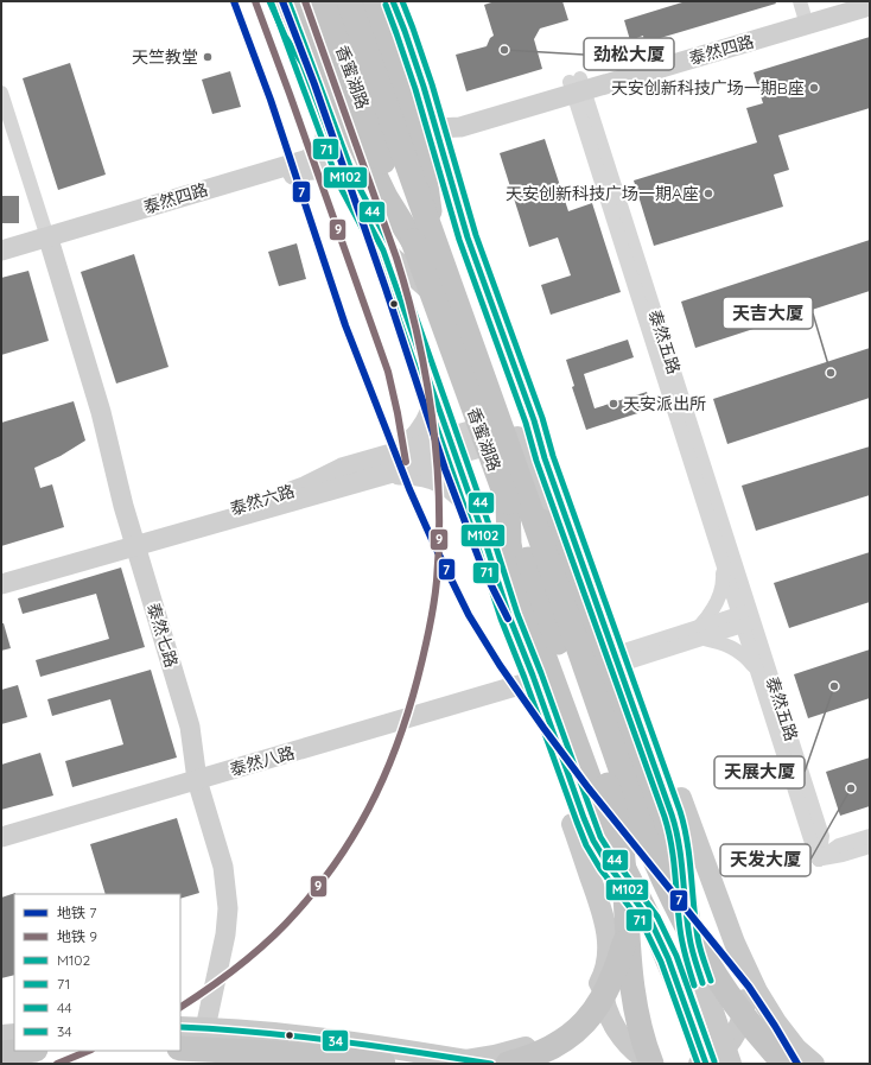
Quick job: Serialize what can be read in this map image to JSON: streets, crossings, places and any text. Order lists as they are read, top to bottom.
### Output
{
  "streets": {
    "highway": ["香蜜湖路"],
    "street": [
      "泰然四路",
      "泰然五路",
      "泰然六路",
      "泰然七路",
      "泰然八路"
    ]
  },
  "crossings": [
    ["泰然四路", "泰然五路"],
    ["泰然四路", "泰然七路"],
    ["泰然六路", "泰然七路"],
    ["泰然七路", "泰然八路"]
  ],
  "places": [
    "劲松大厦",
    "天竺教堂",
    "天安创新科技广场一期B座",
    "天安创新科技广场一期A座",
    "天吉大厦",
    "天安派出所",
    "天展大厦",
    "天发大厦"
  ],
  "lines": [
    "metro line 7",
    "metro line 9",
    "transit line M102",
    "transit line 44",
    "transit line 71",
    "transit line 34"
  ],
  "legend": [
    "地铁 7",
    "地铁 9",
    "M102",
    "71",
    "44",
    "34"
  ]
}
